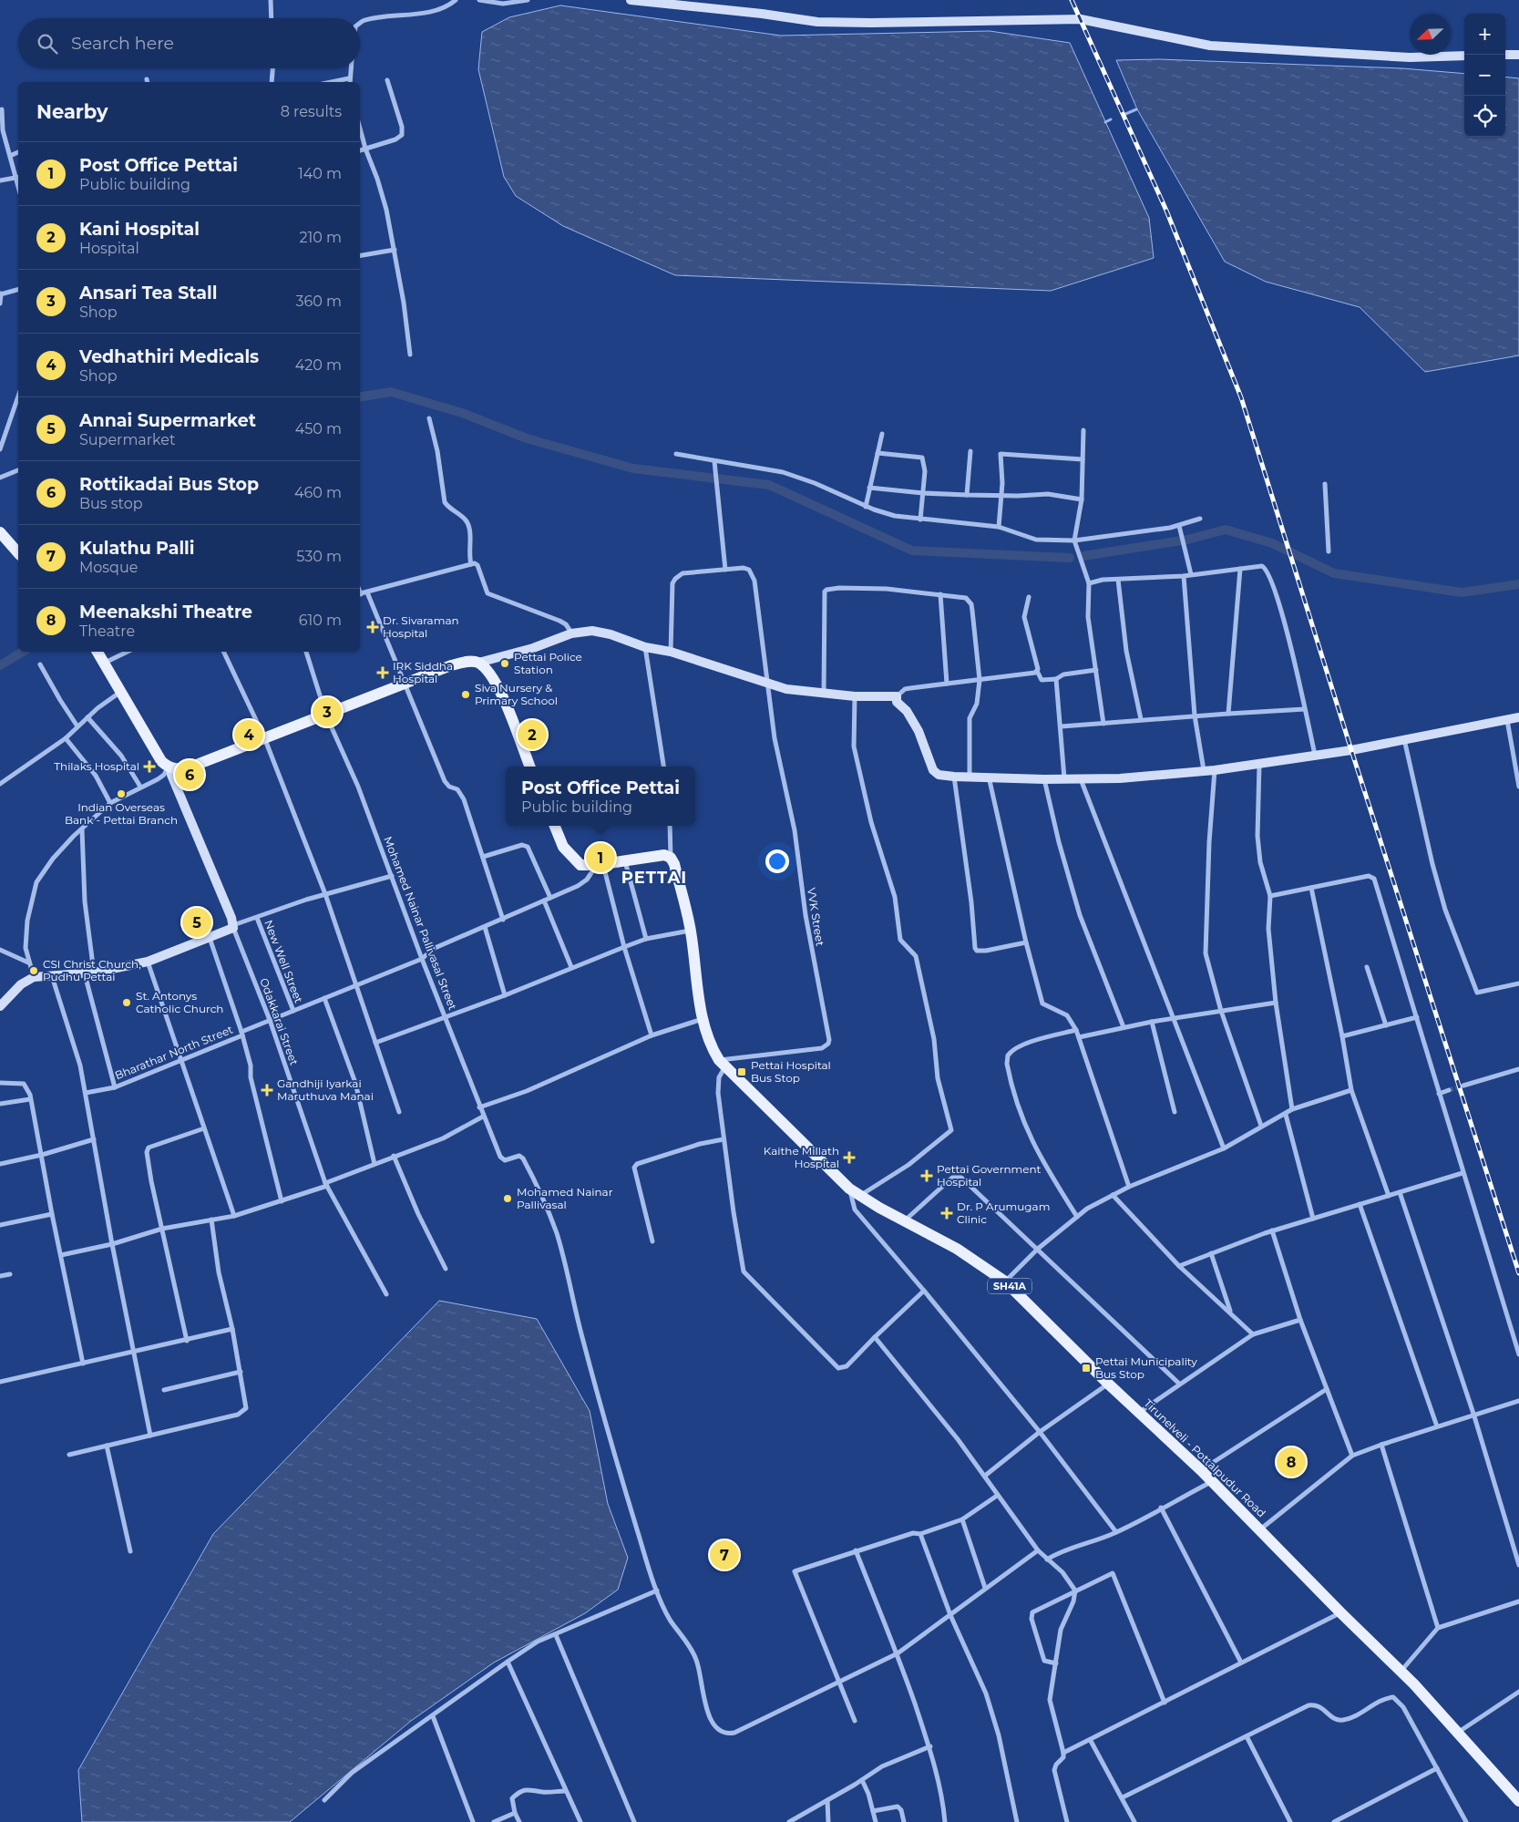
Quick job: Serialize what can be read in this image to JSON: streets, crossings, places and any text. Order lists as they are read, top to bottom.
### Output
{
  "streets": {
    "main road": ["SH41A", "Tirunelveli - Pottalpudur Road"],
    "street": [
      "VVK Street",
      "Mohamed Nainar Pallivasal Street",
      "New Well Street",
      "Odakkarai Street",
      "Bharathar North Street"
    ]
  },
  "crossings": [
    ["VVK Street", "Tirunelveli - Pottalpudur Road"],
    ["Mohamed Nainar Pallivasal Street", "Bharathar North Street"],
    ["New Well Street", "Bharathar North Street"],
    ["Odakkarai Street", "Bharathar North Street"]
  ],
  "districts": ["PETTAI"],
  "places": {
    "health": [
      "Dr. Sivaraman Hospital",
      "IRK Siddha Hospital",
      "Thilaks Hospital",
      "Gandhiji Iyarkai Maruthuva Manai",
      "Kaithe Millath Hospital",
      "Pettai Government Hospital",
      "Dr. P Arumugam Clinic"
    ],
    "other": [
      "Pettai Police Station",
      "Siva Nursery & Primary School",
      "Indian Overseas Bank - Pettai Branch",
      "CSI Christ Church, Pudhu Pettai",
      "St. Antonys Catholic Church",
      "Mohamed Nainar Pallivasal"
    ],
    "transit": ["Pettai Hospital Bus Stop", "Pettai Municipality Bus Stop"]
  },
  "north": "bottom left",
  "page": {
    "map_buttons": ["+", "−"],
    "search": "Search here",
    "heading": ["Nearby", "8 results"],
    "list": [
      {
        "mark": "1",
        "name": "Post Office Pettai",
        "note": "Public building",
        "value": "140 m"
      },
      {
        "mark": "2",
        "name": "Kani Hospital",
        "note": "Hospital",
        "value": "210 m"
      },
      {
        "mark": "3",
        "name": "Ansari Tea Stall",
        "note": "Shop",
        "value": "360 m"
      },
      {
        "mark": "4",
        "name": "Vedhathiri Medicals",
        "note": "Shop",
        "value": "420 m"
      },
      {
        "mark": "5",
        "name": "Annai Supermarket",
        "note": "Supermarket",
        "value": "450 m"
      },
      {
        "mark": "6",
        "name": "Rottikadai Bus Stop",
        "note": "Bus stop",
        "value": "460 m"
      },
      {
        "mark": "7",
        "name": "Kulathu Palli",
        "note": "Mosque",
        "value": "530 m"
      },
      {
        "mark": "8",
        "name": "Meenakshi Theatre",
        "note": "Theatre",
        "value": "610 m"
      }
    ],
    "pins": [
      "3",
      "2",
      "4",
      "6",
      "1",
      "5",
      "8",
      "7"
    ],
    "popup": ["Post Office Pettai", "Public building"]
  }
}
